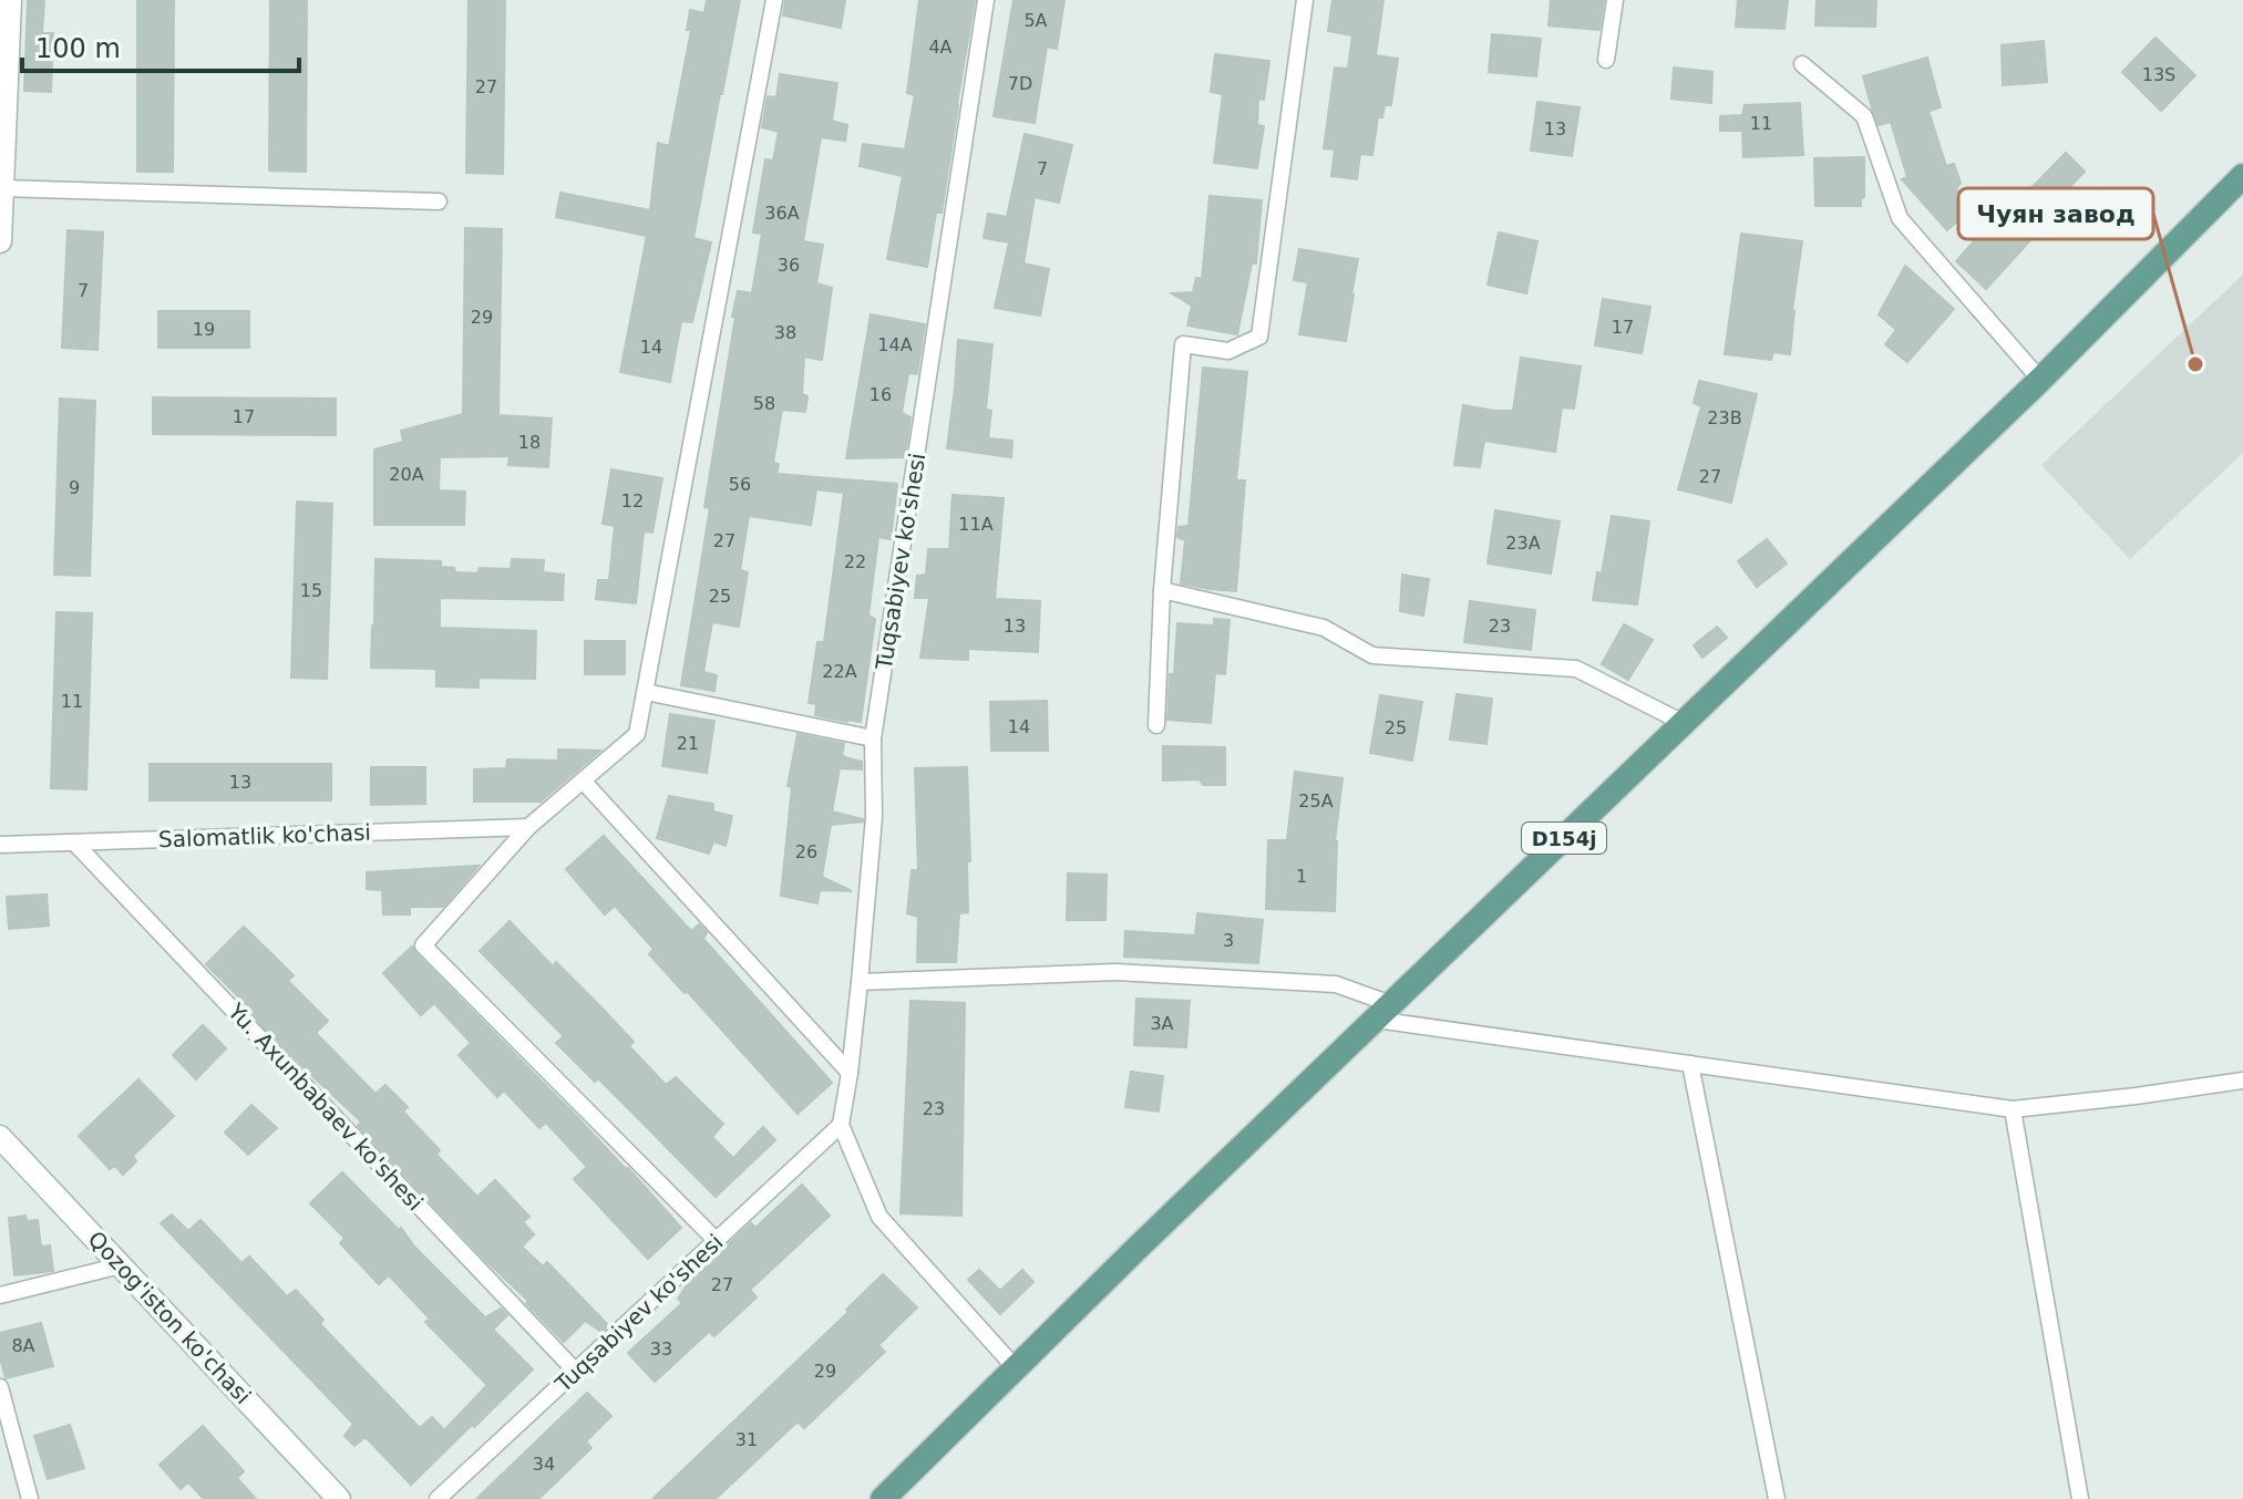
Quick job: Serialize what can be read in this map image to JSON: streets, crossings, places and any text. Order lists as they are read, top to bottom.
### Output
{
  "streets": {
    "main road": ["D154j"],
    "street": [
      "Tuqsabiyev ko'shesi",
      "Salomatlik ko'chasi",
      "Yu. Axunbabaev ko'shesi",
      "Qozog'iston ko'chasi"
    ]
  },
  "crossings": [
    ["Tuqsabiyev ko'shesi", "Yu. Axunbabaev ko'shesi"],
    ["Salomatlik ko'chasi", "Yu. Axunbabaev ko'shesi"]
  ],
  "places": ["Чуян завод"],
  "house_numbers": [
    "5A",
    "4A",
    "13S",
    "7D",
    "27",
    "11",
    "13",
    "7",
    "36A",
    "36",
    "7",
    "29",
    "17",
    "19",
    "38",
    "14A",
    "14",
    "16",
    "58",
    "17",
    "23B",
    "18",
    "20A",
    "27",
    "56",
    "9",
    "12",
    "11A",
    "27",
    "23A",
    "22",
    "15",
    "25",
    "13",
    "23",
    "22A",
    "11",
    "14",
    "25",
    "21",
    "13",
    "25A",
    "26",
    "1",
    "3",
    "3A",
    "23",
    "27",
    "8A",
    "33",
    "29",
    "31",
    "34"
  ],
  "scale_bar": "100 m"
}
